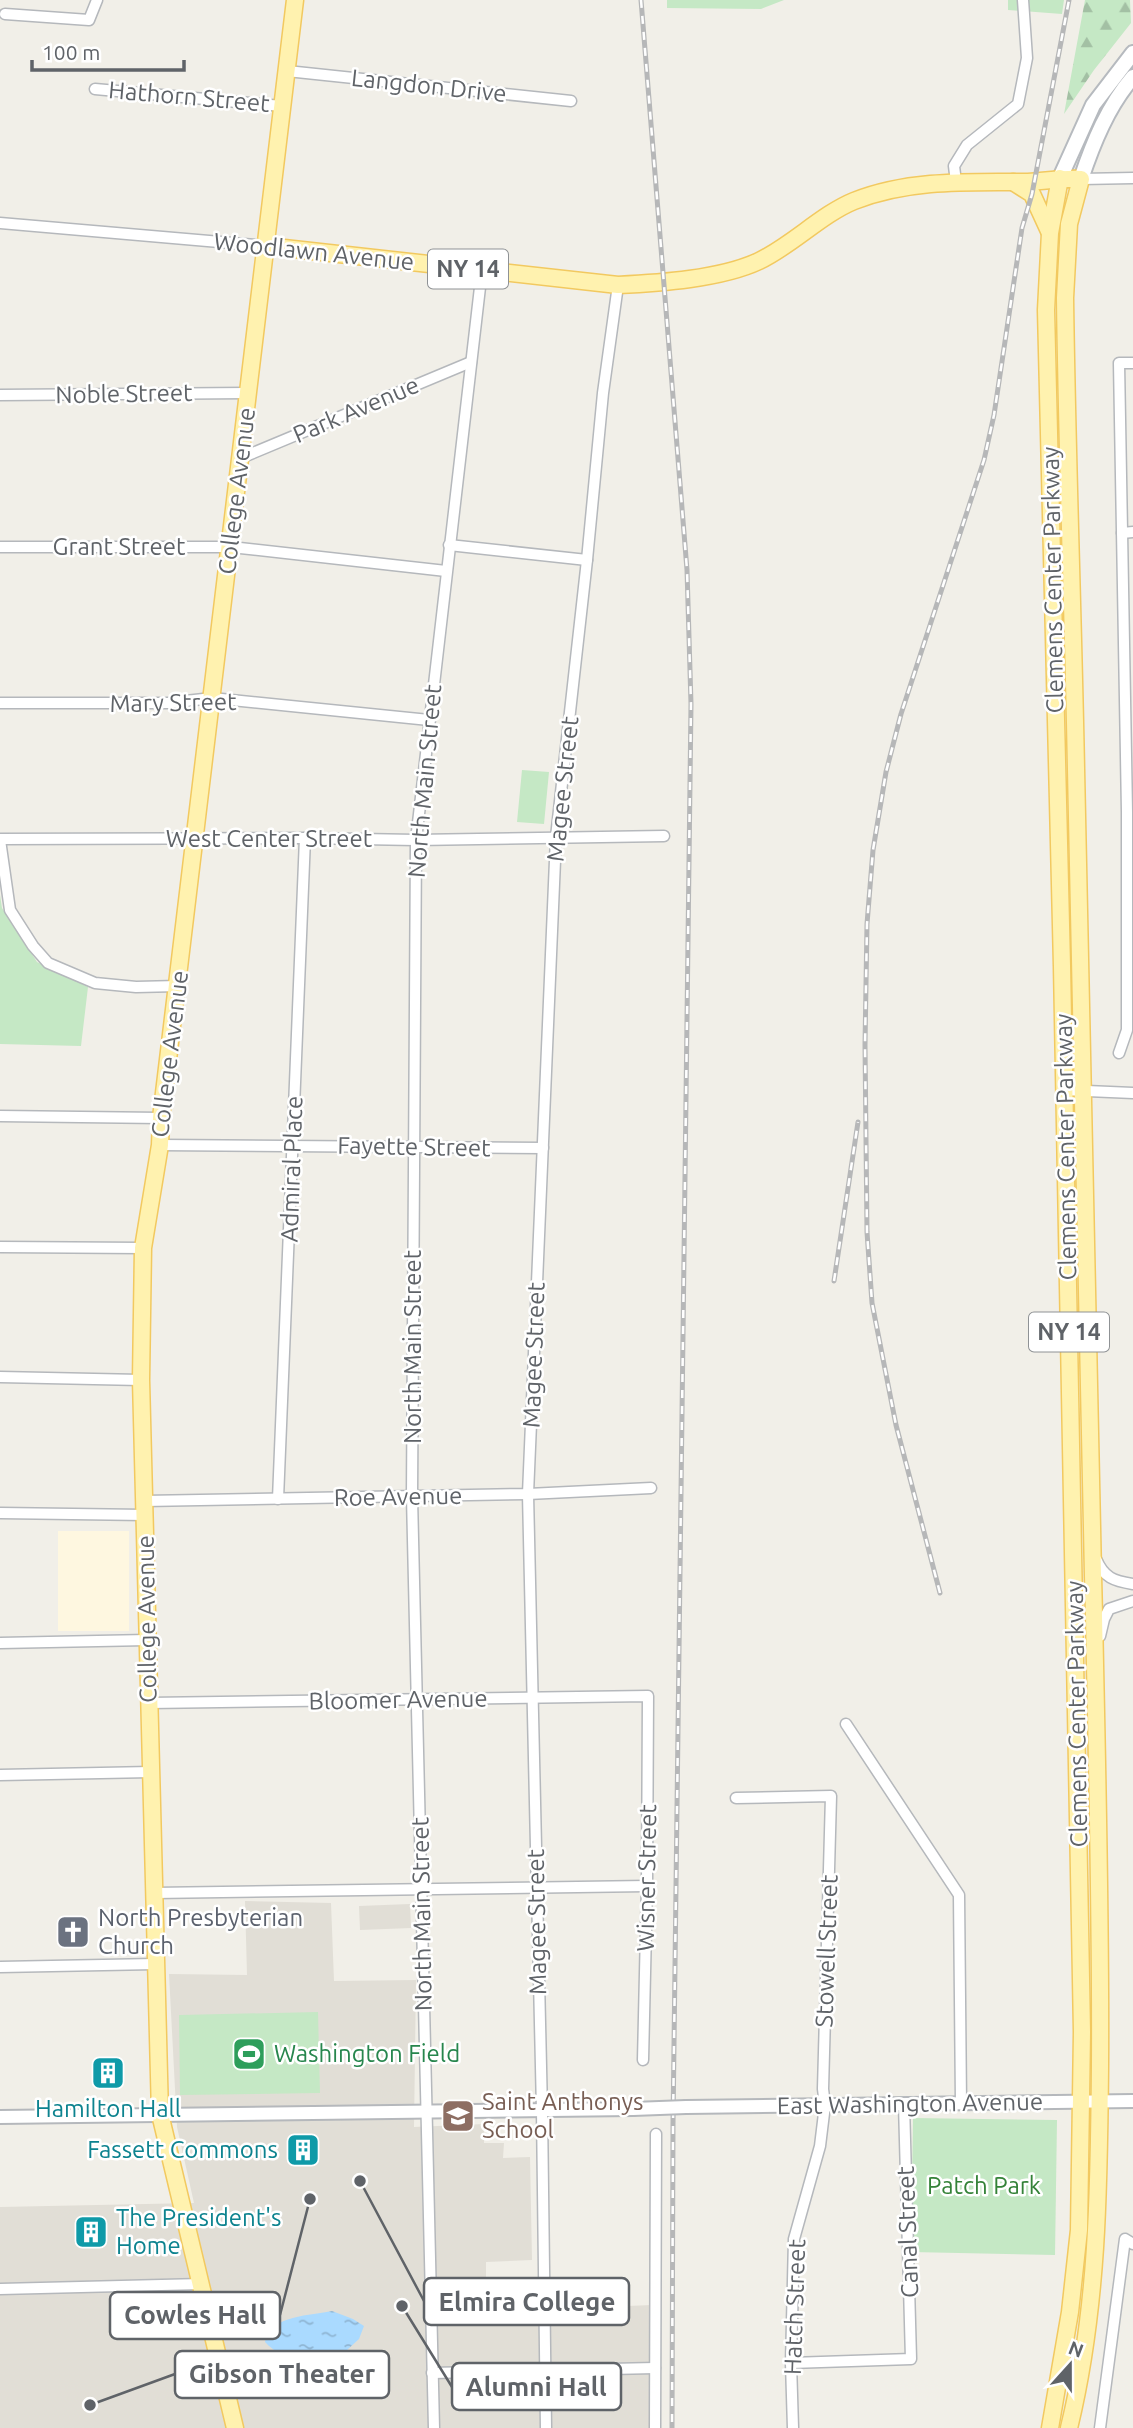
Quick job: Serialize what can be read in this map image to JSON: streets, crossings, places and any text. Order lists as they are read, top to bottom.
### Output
{
  "streets": {
    "main road": [
      "Woodlawn Avenue",
      "NY 14",
      "College Avenue",
      "Clemens Center Parkway"
    ],
    "street": [
      "Langdon Drive",
      "Hathorn Street",
      "Noble Street",
      "Park Avenue",
      "Grant Street",
      "Mary Street",
      "North Main Street",
      "Magee Street",
      "West Center Street",
      "Fayette Street",
      "Admiral Place",
      "Roe Avenue",
      "Bloomer Avenue",
      "Wisner Street",
      "Stowell Street",
      "East Washington Avenue",
      "Canal Street",
      "Hatch Street"
    ]
  },
  "crossings": [
    ["Langdon Drive", "College Avenue"],
    ["Hathorn Street", "College Avenue"],
    ["Woodlawn Avenue", "NY 14"],
    ["Woodlawn Avenue", "College Avenue"],
    ["Woodlawn Avenue", "North Main Street"],
    ["Woodlawn Avenue", "Magee Street"],
    ["NY 14", "Clemens Center Parkway"],
    ["Noble Street", "College Avenue"],
    ["Park Avenue", "College Avenue"],
    ["Park Avenue", "North Main Street"],
    ["College Avenue", "Grant Street"],
    ["College Avenue", "Mary Street"],
    ["College Avenue", "West Center Street"],
    ["College Avenue", "Fayette Street"],
    ["College Avenue", "Roe Avenue"],
    ["College Avenue", "Bloomer Avenue"],
    ["College Avenue", "East Washington Avenue"],
    ["Grant Street", "North Main Street"],
    ["Clemens Center Parkway", "East Washington Avenue"],
    ["Mary Street", "North Main Street"],
    ["North Main Street", "West Center Street"],
    ["North Main Street", "Fayette Street"],
    ["North Main Street", "Roe Avenue"],
    ["North Main Street", "Bloomer Avenue"],
    ["North Main Street", "East Washington Avenue"],
    ["Magee Street", "West Center Street"],
    ["Magee Street", "Fayette Street"],
    ["Magee Street", "Roe Avenue"],
    ["Magee Street", "Bloomer Avenue"],
    ["Magee Street", "East Washington Avenue"],
    ["West Center Street", "Admiral Place"],
    ["Fayette Street", "Admiral Place"],
    ["Admiral Place", "Roe Avenue"],
    ["Bloomer Avenue", "Wisner Street"],
    ["Stowell Street", "East Washington Avenue"],
    ["Stowell Street", "Hatch Street"],
    ["East Washington Avenue", "Canal Street"],
    ["East Washington Avenue", "Hatch Street"],
    ["Canal Street", "Hatch Street"]
  ],
  "parks": ["Patch Park"],
  "places": {
    "church": ["North Presbyterian Church"],
    "sports": ["Washington Field"],
    "building": ["Hamilton Hall", "Fassett Commons", "The President's Home"],
    "school or university": ["Saint Anthonys School"],
    "other": [
      "Elmira College",
      "Cowles Hall",
      "Alumni Hall",
      "Gibson Theater"
    ]
  },
  "scale_bar": "100 m",
  "north": "top"
}
